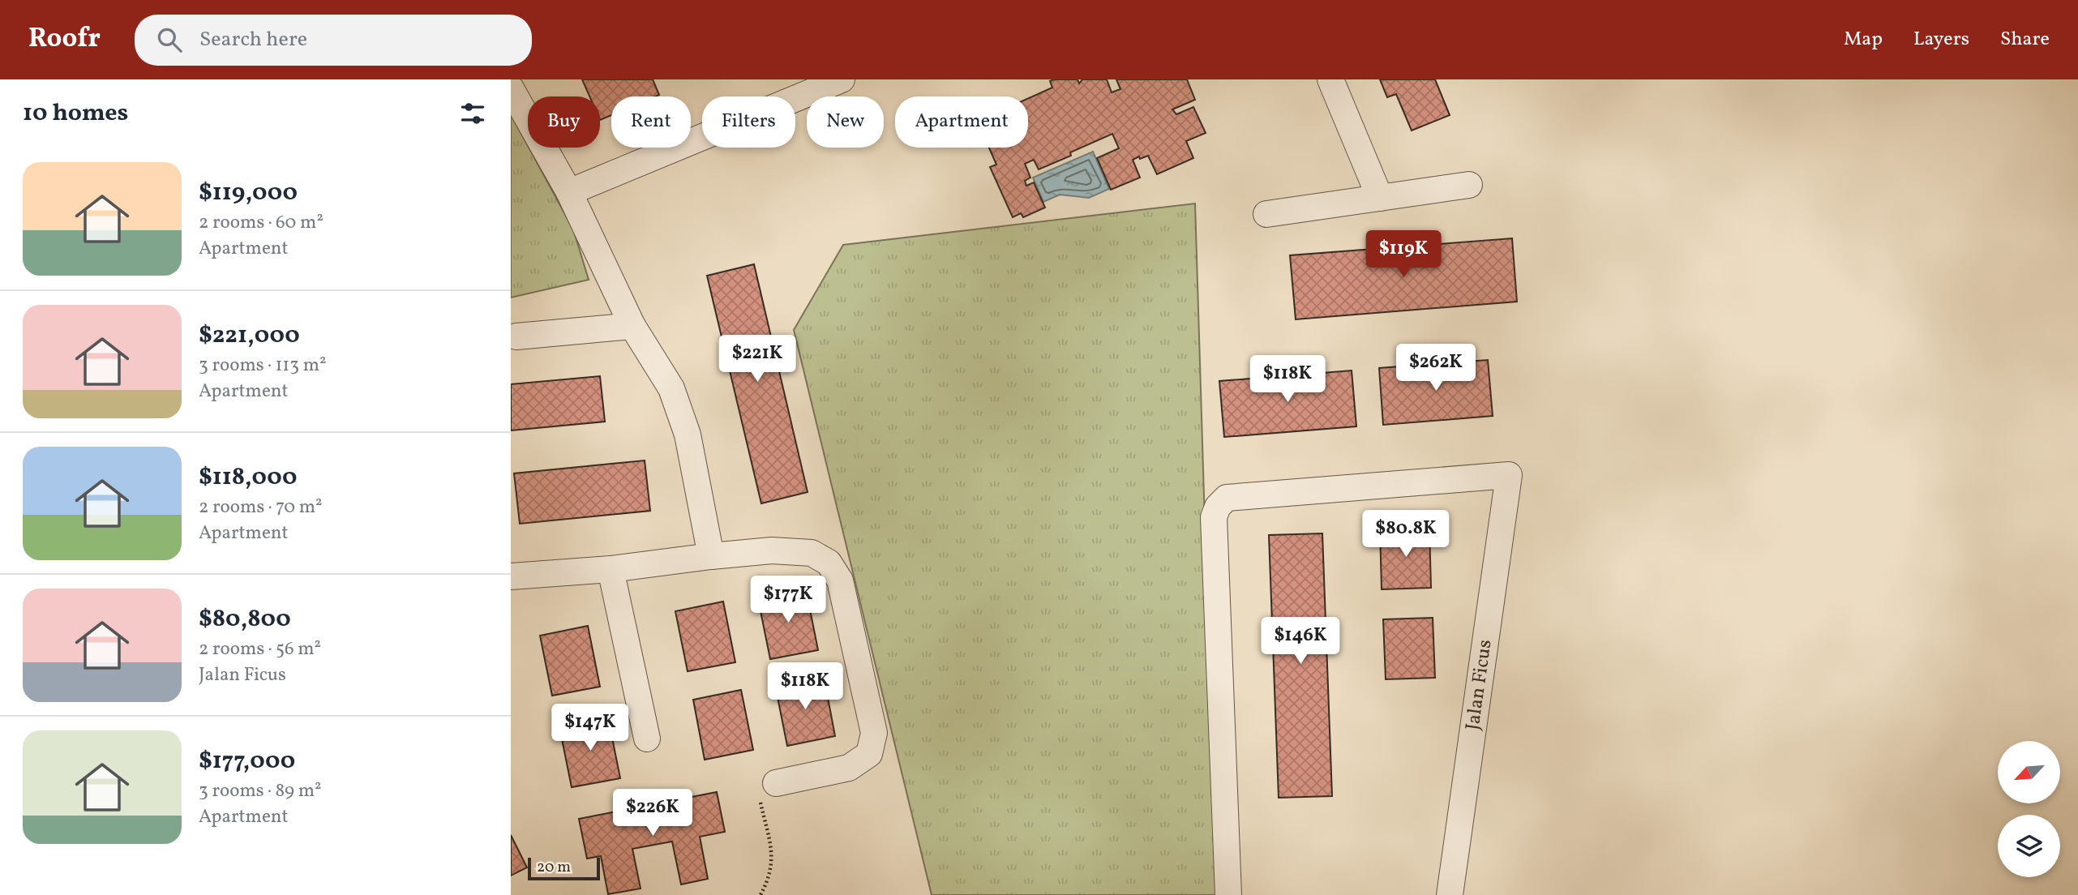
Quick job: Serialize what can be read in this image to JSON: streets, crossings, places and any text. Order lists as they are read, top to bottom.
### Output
{
  "streets": {
    "street": ["Jalan Ficus"]
  },
  "scale_bar": "20 m",
  "north": "bottom left",
  "page": {
    "header": "Roofr",
    "search": "Search here",
    "nav": ["Map", "Layers", "Share"],
    "heading": "10 homes",
    "chip": [
      "Buy",
      "Rent",
      "Filters",
      "New",
      "Apartment"
    ],
    "list": [
      {
        "name": "$119,000",
        "note": "2 rooms · 60 m² · Apartment"
      },
      {
        "name": "$221,000",
        "note": "3 rooms · 113 m² · Apartment"
      },
      {
        "name": "$118,000",
        "note": "2 rooms · 70 m² · Apartment"
      },
      {
        "name": "$80,800",
        "note": "2 rooms · 56 m² · Jalan Ficus"
      },
      {
        "name": "$177,000",
        "note": "3 rooms · 89 m² · Apartment"
      }
    ],
    "price": [
      "$119K",
      "$221K",
      "$262K",
      "$118K",
      "$80.8K",
      "$177K",
      "$146K",
      "$118K",
      "$147K",
      "$226K"
    ],
    "scale": "20 m"
  }
}
